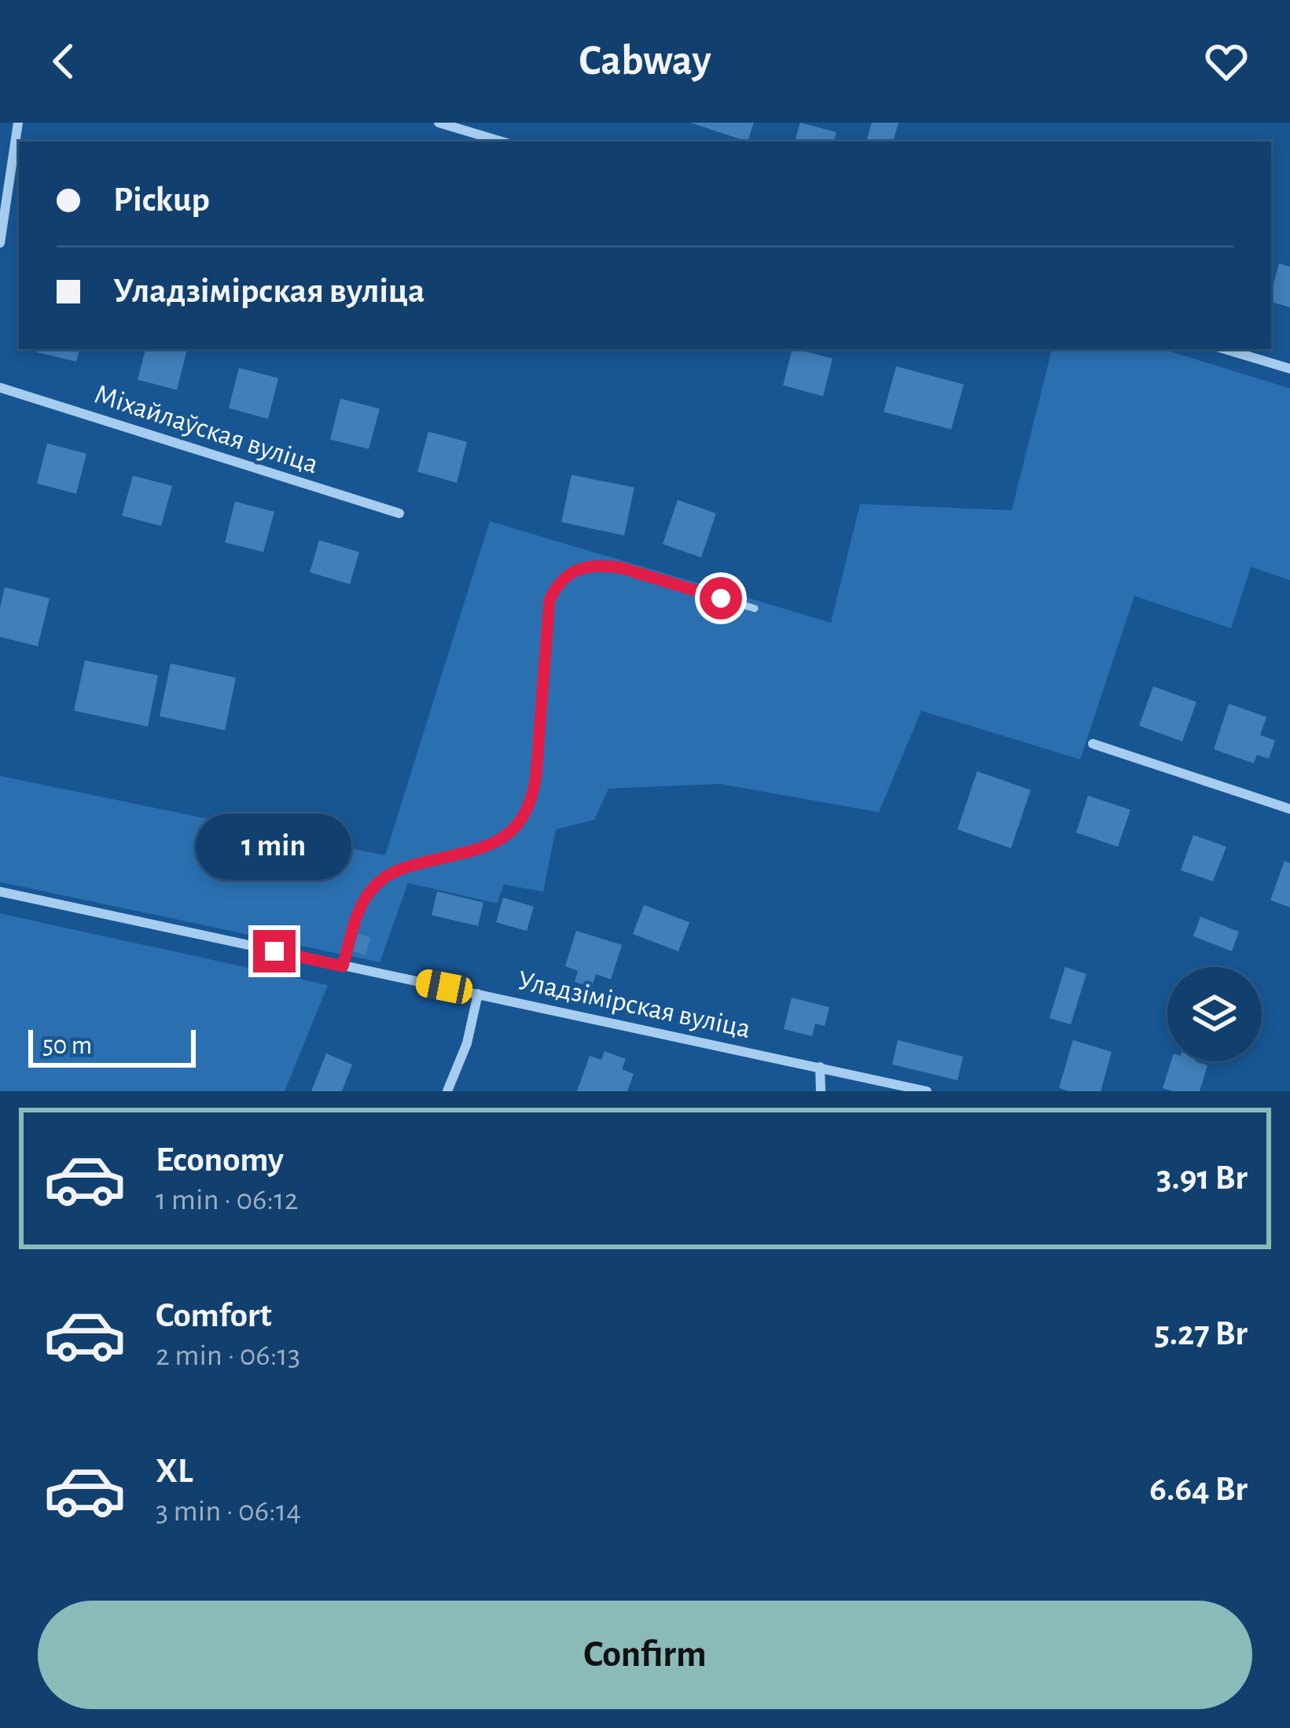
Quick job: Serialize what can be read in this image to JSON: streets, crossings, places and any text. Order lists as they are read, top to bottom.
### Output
{
  "streets": {
    "street": ["Міхайлаўская вуліца", "Уладзімірская вуліца"]
  },
  "scale_bar": "50 m",
  "page": {
    "header": "Cabway",
    "banner": ["Pickup", "Уладзімірская вуліца"],
    "bubble": "1 min",
    "scale": "50 m",
    "list": [
      {
        "name": "Economy",
        "note": "1 min · 06:12",
        "value": "3.91 Br"
      },
      {
        "name": "Comfort",
        "note": "2 min · 06:13",
        "value": "5.27 Br"
      },
      {
        "name": "XL",
        "note": "3 min · 06:14",
        "value": "6.64 Br"
      }
    ],
    "buttons": "Confirm"
  }
}
